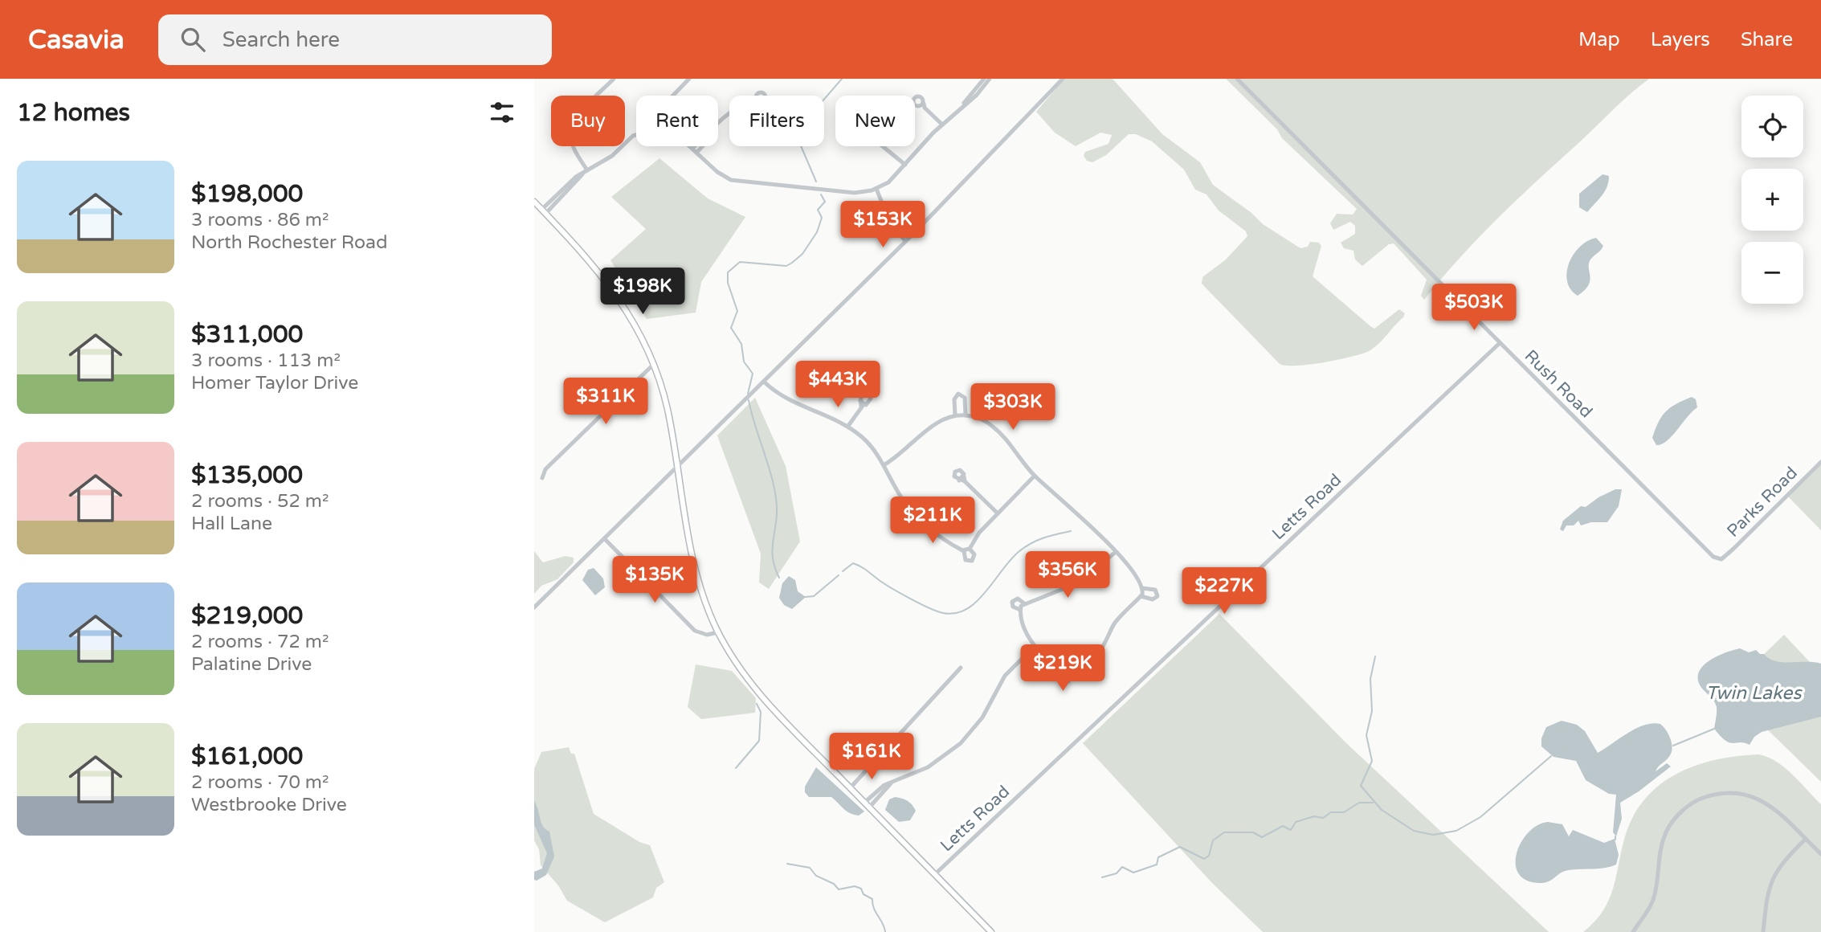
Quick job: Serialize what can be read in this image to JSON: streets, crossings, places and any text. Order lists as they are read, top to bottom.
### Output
{
  "streets": {
    "street": ["Rush Road", "Parks Road", "Letts Road"]
  },
  "crossings": [
    ["Rush Road", "Parks Road"],
    ["Rush Road", "Letts Road"]
  ],
  "water": ["Twin Lakes"],
  "page": {
    "header": "Casavia",
    "search": "Search here",
    "nav": ["Map", "Layers", "Share"],
    "heading": "12 homes",
    "map_buttons": ["+", "−"],
    "chip": [
      "Buy",
      "Rent",
      "Filters",
      "New"
    ],
    "list": [
      {
        "name": "$198,000",
        "note": "3 rooms · 86 m² · North Rochester Road"
      },
      {
        "name": "$311,000",
        "note": "3 rooms · 113 m² · Homer Taylor Drive"
      },
      {
        "name": "$135,000",
        "note": "2 rooms · 52 m² · Hall Lane"
      },
      {
        "name": "$219,000",
        "note": "2 rooms · 72 m² · Palatine Drive"
      },
      {
        "name": "$161,000",
        "note": "2 rooms · 70 m² · Westbrooke Drive"
      }
    ],
    "price": [
      "$153K",
      "$198K",
      "$503K",
      "$443K",
      "$311K",
      "$303K",
      "$211K",
      "$356K",
      "$135K",
      "$227K",
      "$219K",
      "$161K"
    ]
  }
}
